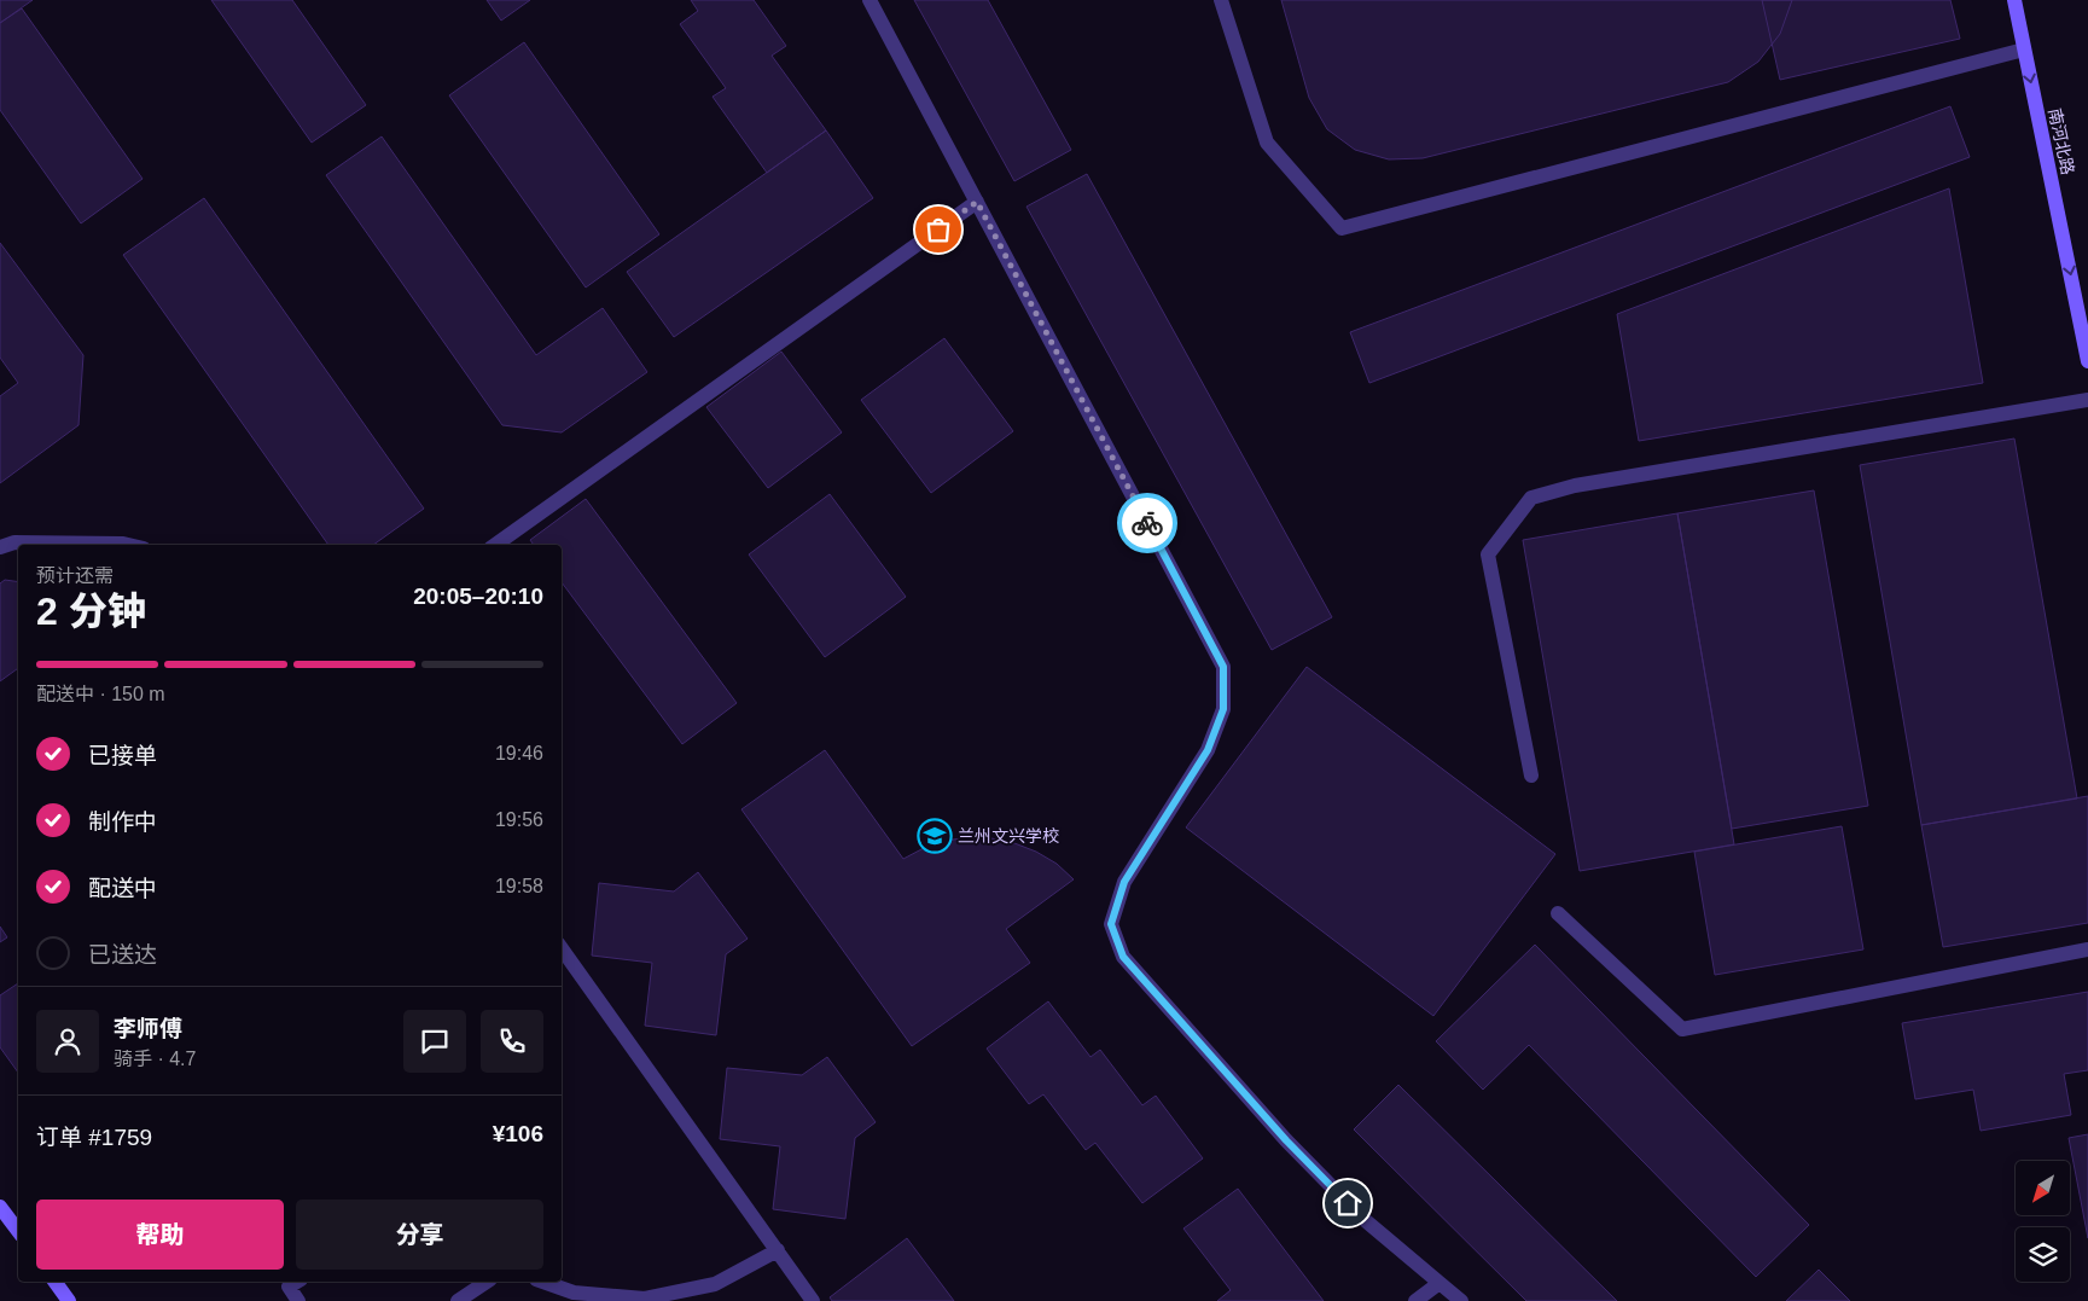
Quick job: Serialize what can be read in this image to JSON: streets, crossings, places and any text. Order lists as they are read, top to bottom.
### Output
{
  "streets": {
    "street": ["南河北路"]
  },
  "one_way": ["南河北路"],
  "places": {
    "school or university": ["兰州文兴学校"]
  },
  "north": "bottom left",
  "page": {
    "heading": ["2 分钟", "预计还需", "20:05–20:10"],
    "panel": [
      "李师傅",
      "骑手 · 4.7",
      "订单 #1759",
      "¥106"
    ],
    "bar": "配送中 · 150 m",
    "list": [
      ["已接单", "19:46"],
      ["制作中", "19:56"],
      ["配送中", "19:58"],
      "已送达"
    ],
    "buttons": ["帮助", "分享"]
  }
}
